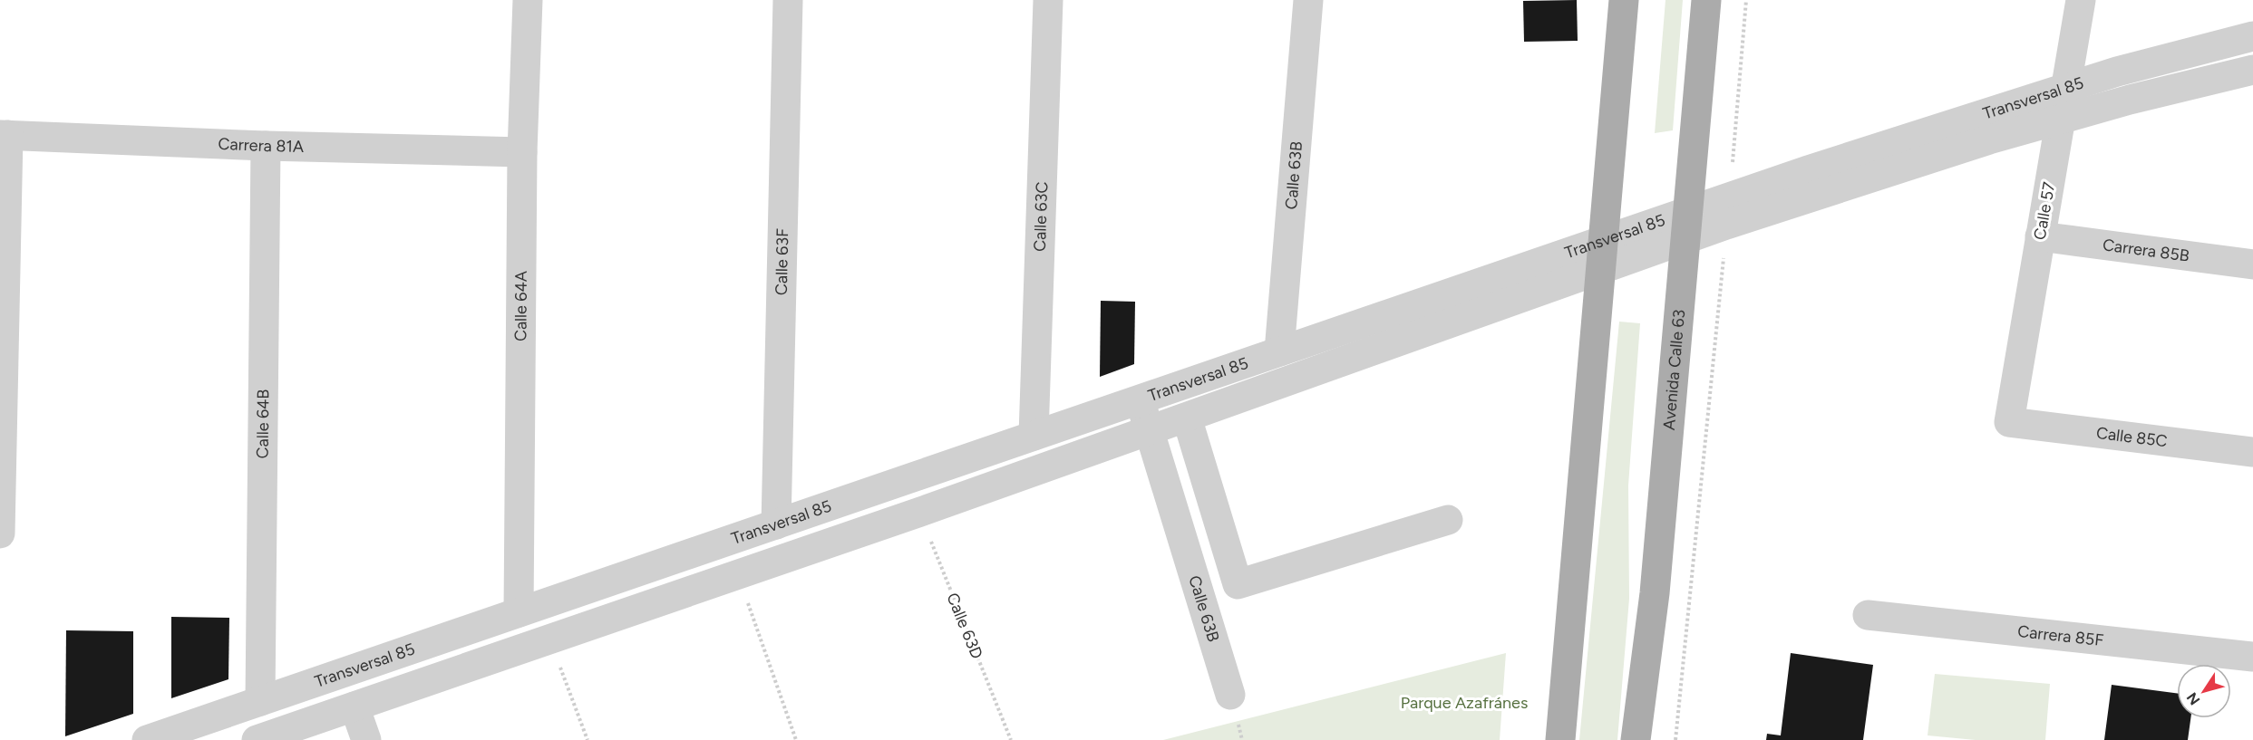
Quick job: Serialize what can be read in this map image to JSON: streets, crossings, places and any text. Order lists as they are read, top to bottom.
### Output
{
  "streets": {
    "main road": ["Avenida Calle 63"],
    "street": [
      "Transversal 85",
      "Carrera 81A",
      "Calle 63B",
      "Calle 57",
      "Calle 63C",
      "Carrera 85B",
      "Calle 63F",
      "Calle 64A",
      "Calle 64B",
      "Calle 85C",
      "Carrera 85F"
    ],
    "path": ["Calle 63D"]
  },
  "crossings": [
    ["Transversal 85", "Calle 63B"],
    ["Transversal 85", "Calle 57"],
    ["Transversal 85", "Calle 63C"],
    ["Transversal 85", "Calle 63F"],
    ["Transversal 85", "Calle 64A"],
    ["Transversal 85", "Avenida Calle 63"],
    ["Transversal 85", "Calle 64B"],
    ["Transversal 85", "Calle 63D"],
    ["Carrera 81A", "Calle 64A"],
    ["Carrera 81A", "Calle 64B"],
    ["Calle 57", "Carrera 85B"],
    ["Calle 57", "Calle 85C"]
  ],
  "parks": ["Parque Azafránes"],
  "north": "bottom left"
}
